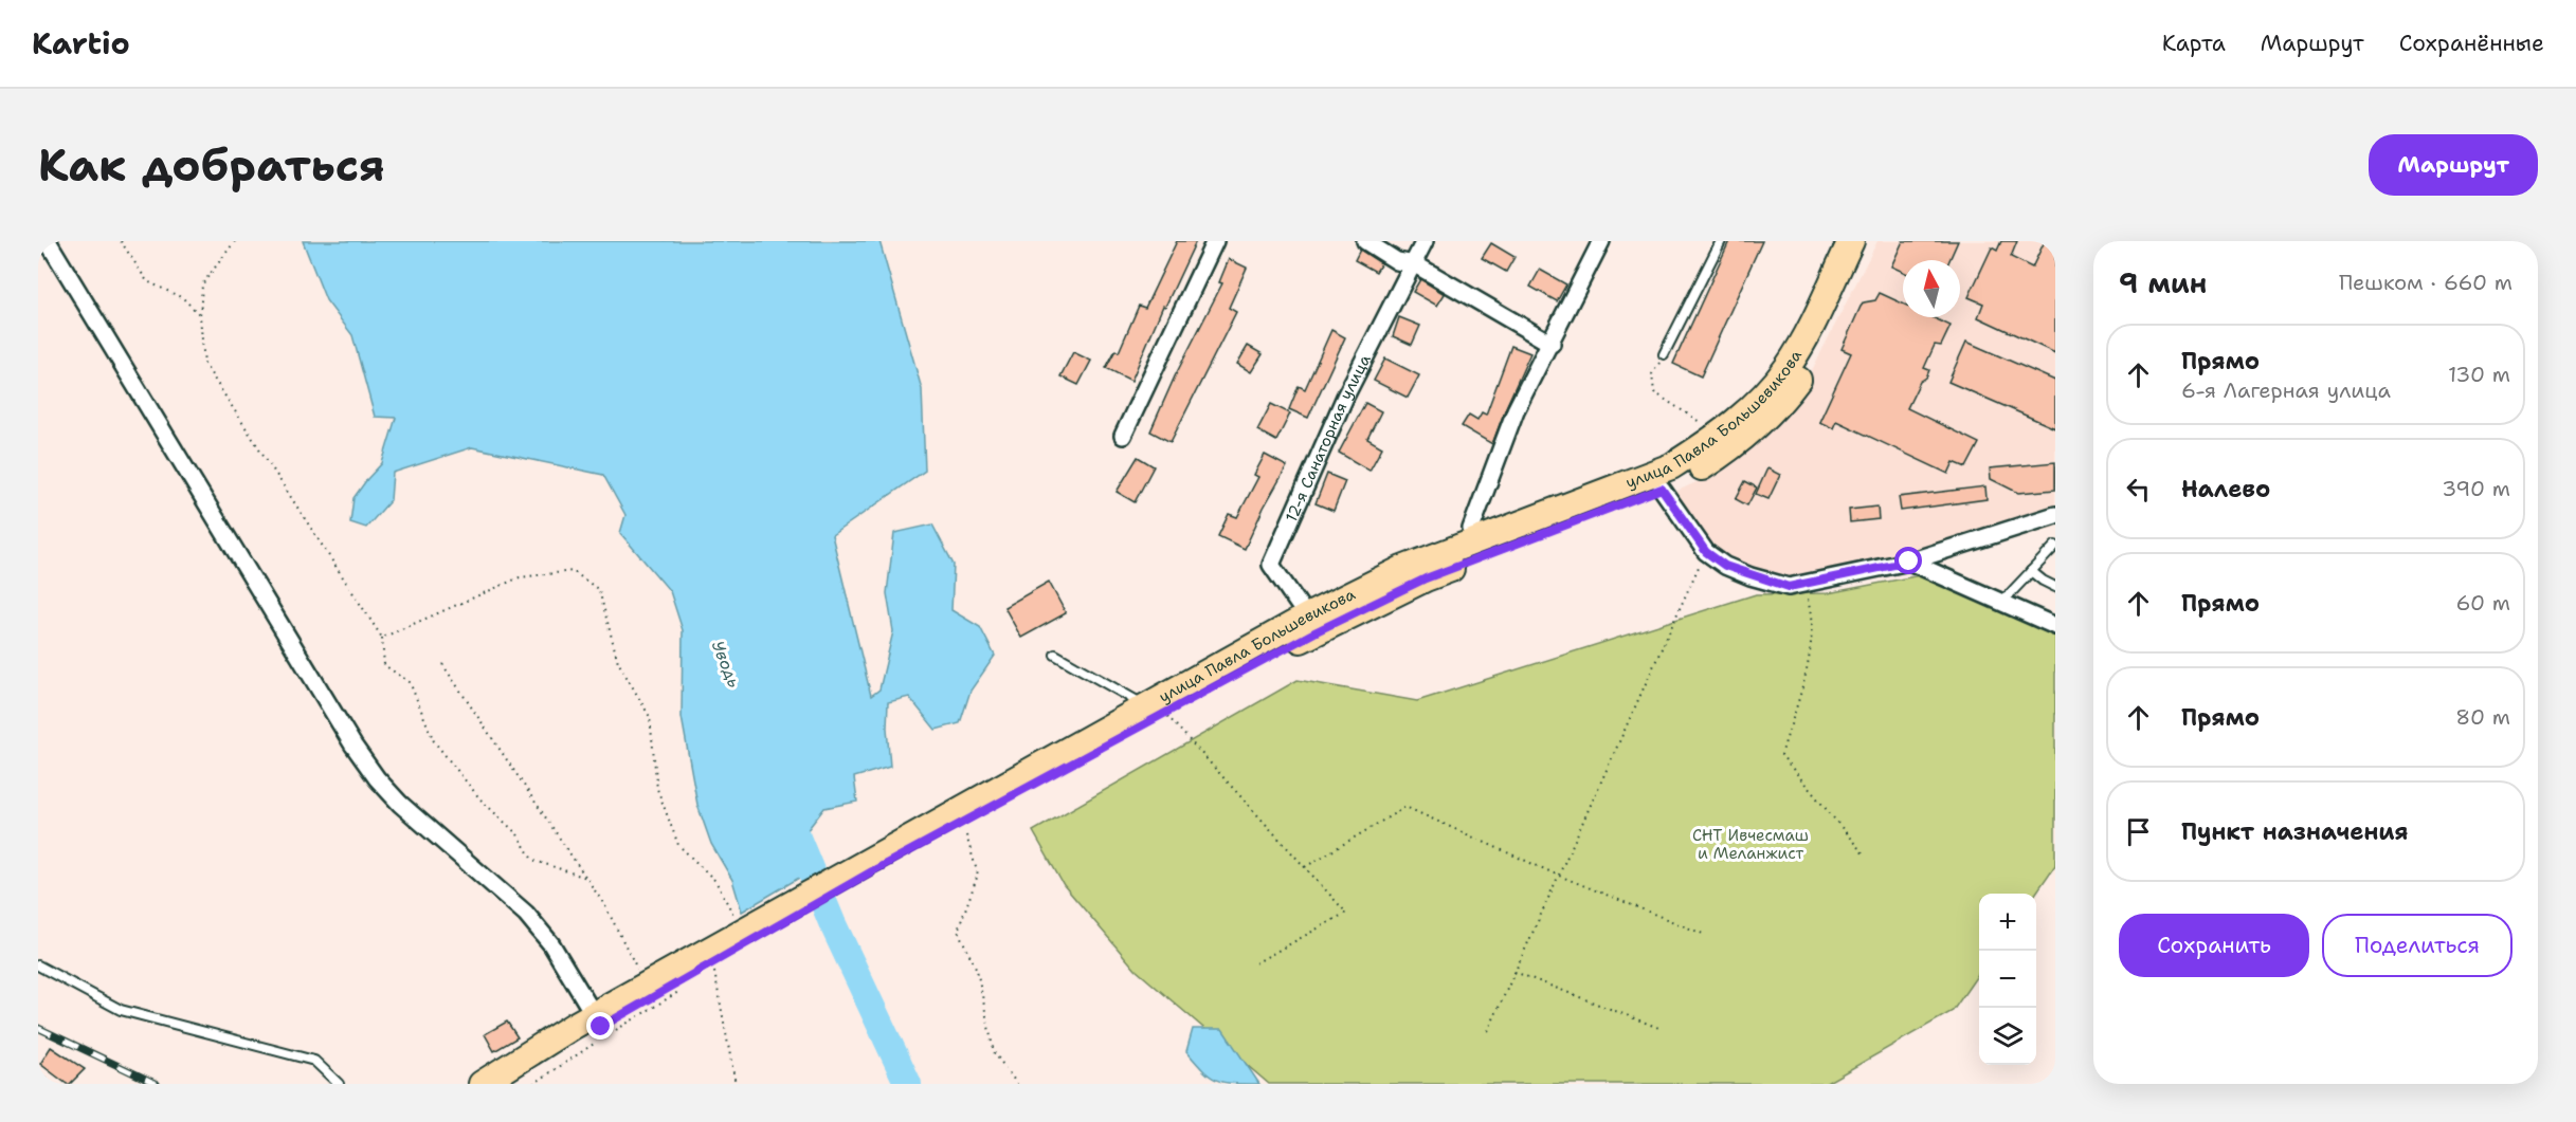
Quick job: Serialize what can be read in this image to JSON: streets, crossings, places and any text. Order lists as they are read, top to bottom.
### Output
{
  "streets": {
    "main road": ["улица Павла Большевикова"],
    "street": ["12-я Санаторная улица"]
  },
  "crossings": [
    ["улица Павла Большевикова", "12-я Санаторная улица"]
  ],
  "water": ["Уводь"],
  "parks": ["СНТ Ивчесмаш и Меланжист"],
  "north": "top",
  "page": {
    "header": "Kartio",
    "nav": ["Карта", "Маршрут", "Сохранённые"],
    "buttons": [
      "Маршрут",
      ["Сохранить", "Поделиться"]
    ],
    "title": "Как добраться",
    "heading": ["9 мин", "Пешком · 660 m"],
    "list": [
      ["Прямо", "6-я Лагерная улица", "130 m"],
      ["Налево", "390 m"],
      ["Прямо", "60 m"],
      ["Прямо", "80 m"],
      "Пункт назначения"
    ],
    "map_buttons": ["+", "−"]
  }
}
